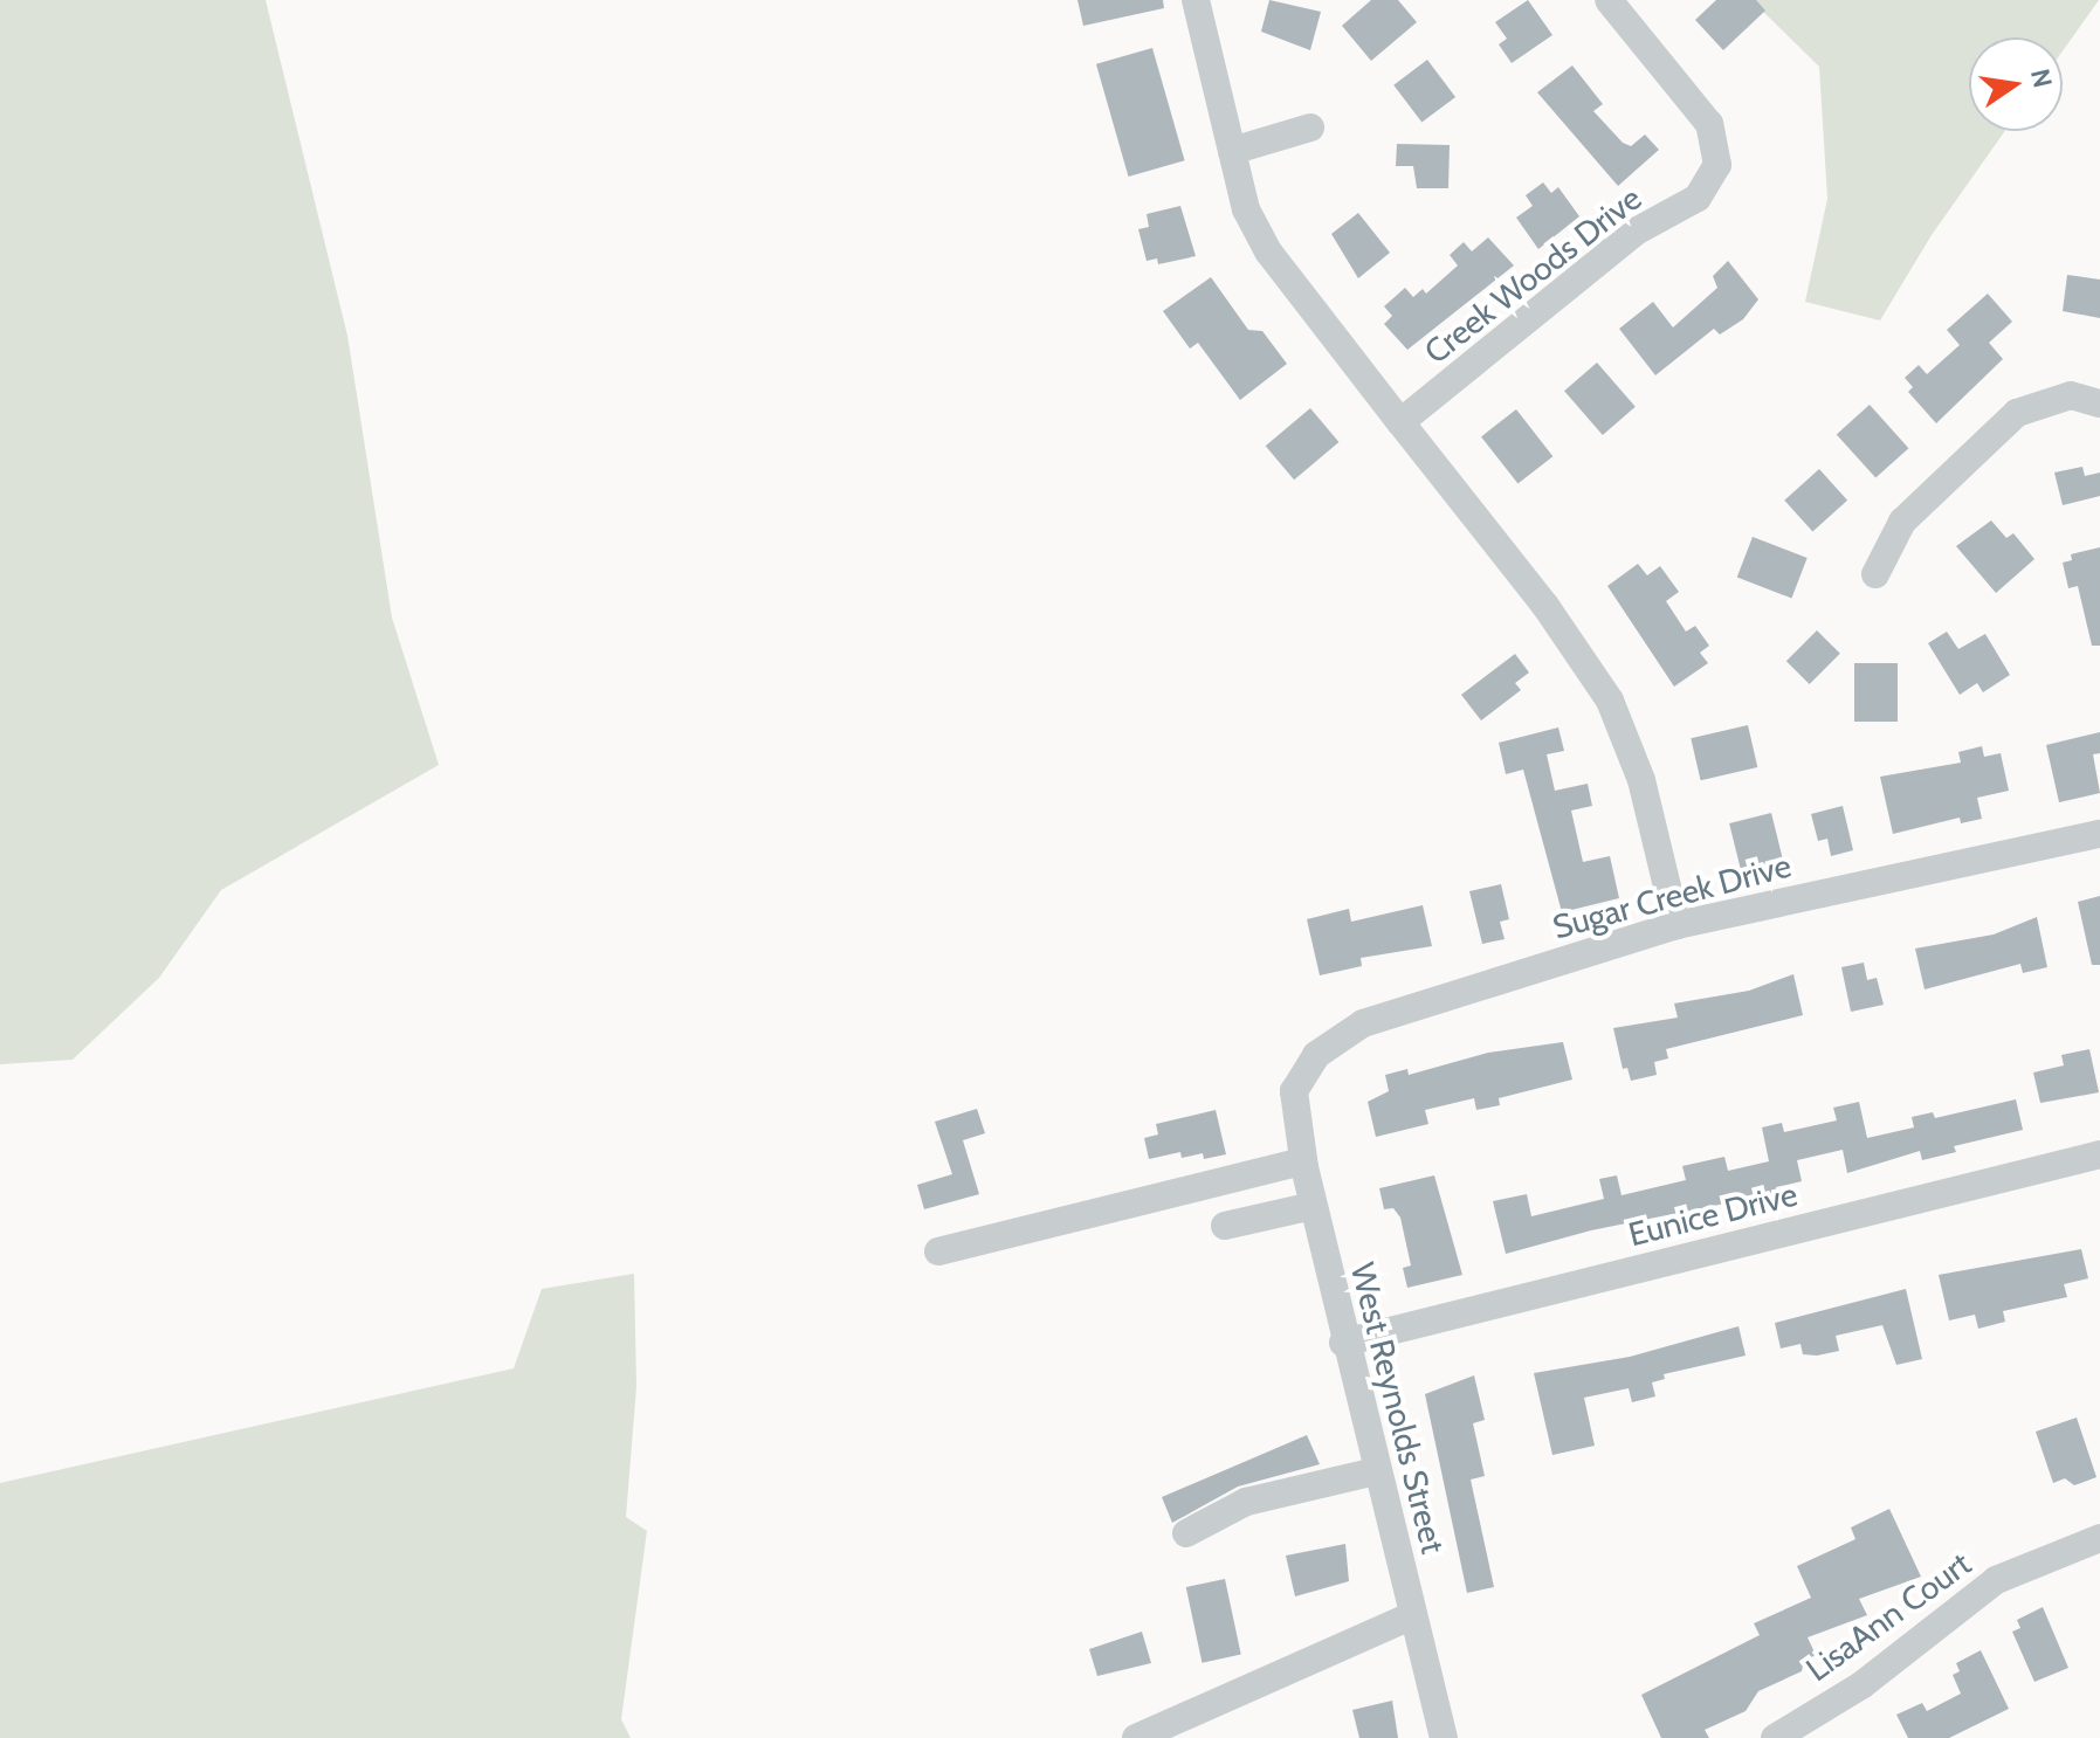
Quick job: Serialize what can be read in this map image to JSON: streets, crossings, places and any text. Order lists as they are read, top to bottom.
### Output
{
  "streets": {
    "street": [
      "Creek Woods Drive",
      "Sugar Creek Drive",
      "Eunice Drive",
      "West Reynolds Street",
      "LisaAnn Court"
    ]
  },
  "crossings": [
    ["Sugar Creek Drive", "West Reynolds Street"],
    ["Eunice Drive", "West Reynolds Street"]
  ],
  "north": "right"
}
